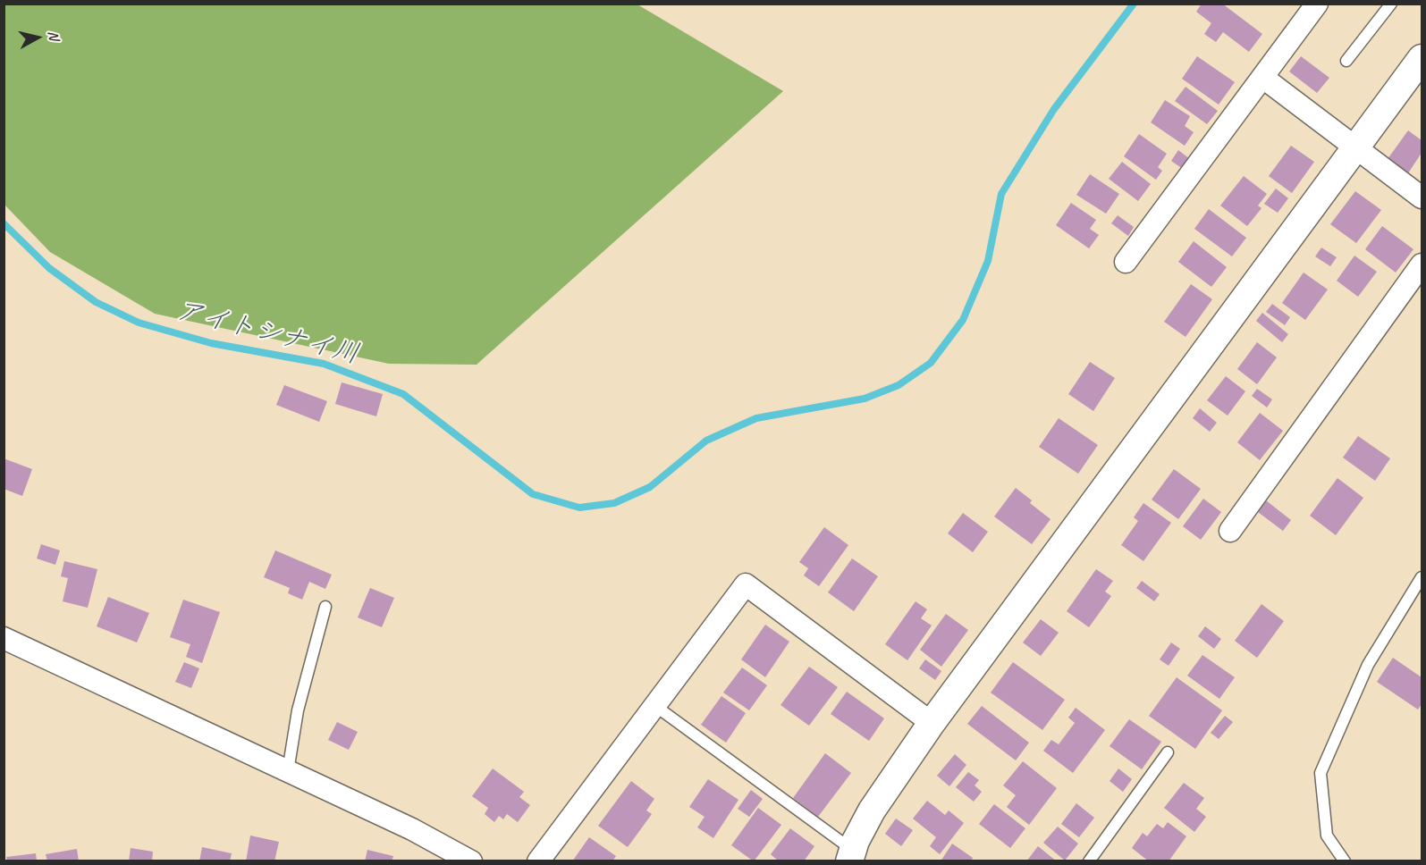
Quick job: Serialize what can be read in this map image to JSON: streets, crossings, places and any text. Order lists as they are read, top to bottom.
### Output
{
  "water": ["アイトシナイ川"],
  "north": "right"
}
